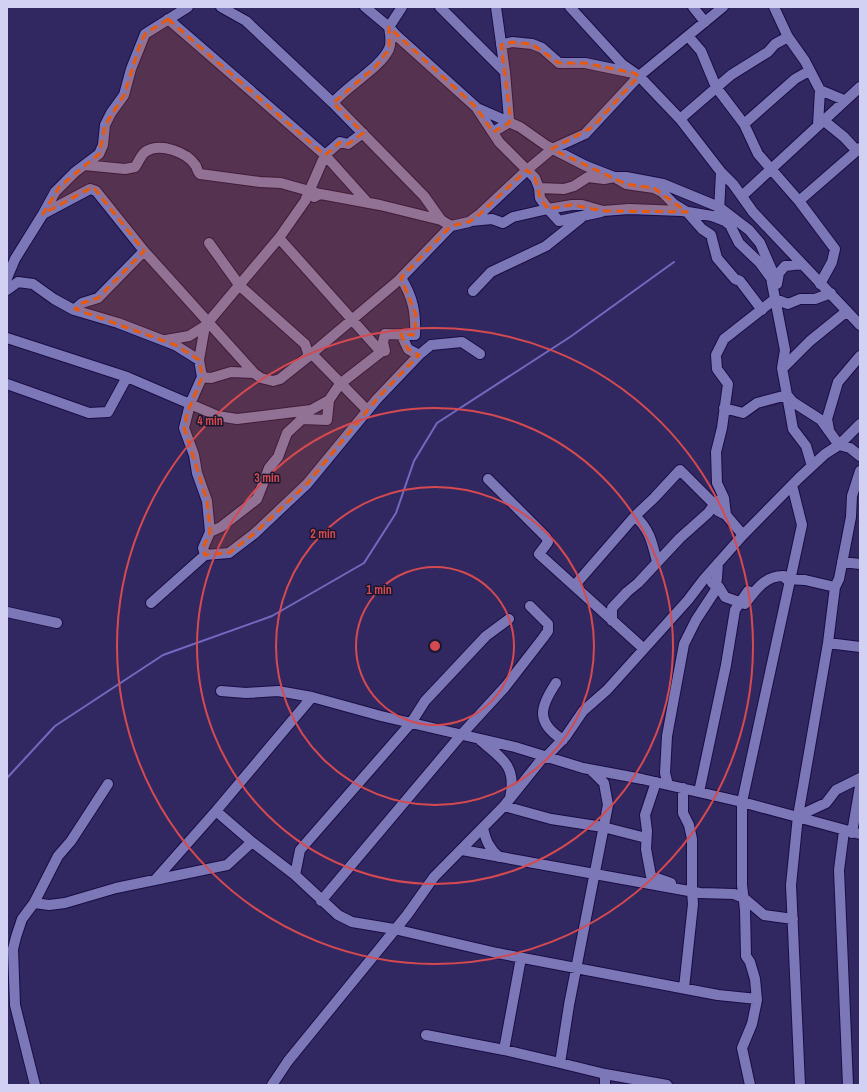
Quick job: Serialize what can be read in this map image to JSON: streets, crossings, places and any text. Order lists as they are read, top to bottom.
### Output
{
  "rings": [
    "4 min",
    "3 min",
    "2 min",
    "1 min"
  ]
}
